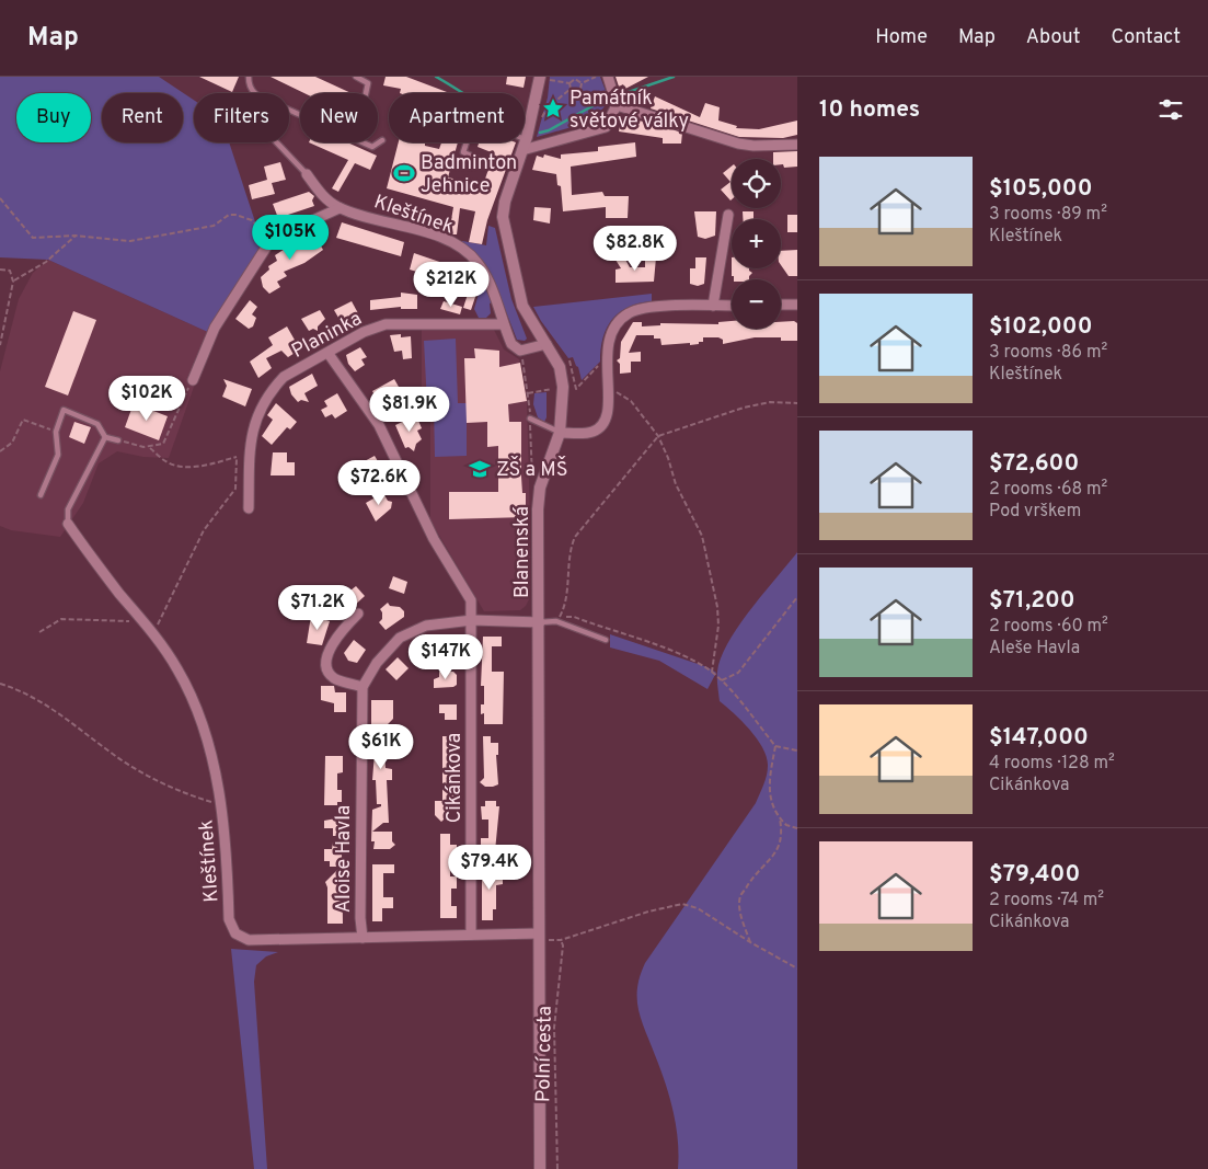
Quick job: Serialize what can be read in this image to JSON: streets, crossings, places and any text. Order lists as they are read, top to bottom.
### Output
{
  "streets": {
    "street": [
      "Kleštínek",
      "Planinka",
      "Blanenská",
      "Cikánkova",
      "Aloise Havla"
    ],
    "path": ["Polní cesta"]
  },
  "crossings": [
    ["Kleštínek", "Planinka"],
    ["Kleštínek", "Blanenská"],
    ["Kleštínek", "Cikánkova"],
    ["Kleštínek", "Aloise Havla"],
    ["Planinka", "Cikánkova"],
    ["Blanenská", "Aloise Havla"],
    ["Cikánkova", "Aloise Havla"]
  ],
  "places": {
    "place": ["Památník světové války"],
    "sports": ["Badminton Jehnice"],
    "school or university": ["ZŠ a MŠ"]
  },
  "page": {
    "header": "Map",
    "nav": [
      "Home",
      "Map",
      "About",
      "Contact"
    ],
    "heading": "10 homes",
    "chip": [
      "Buy",
      "Rent",
      "Filters",
      "New",
      "Apartment"
    ],
    "list": [
      {
        "name": "$105,000",
        "note": "3 rooms · 89 m² · Kleštínek"
      },
      {
        "name": "$102,000",
        "note": "3 rooms · 86 m² · Kleštínek"
      },
      {
        "name": "$72,600",
        "note": "2 rooms · 68 m² · Pod vrškem"
      },
      {
        "name": "$71,200",
        "note": "2 rooms · 60 m² · Aleše Havla"
      },
      {
        "name": "$147,000",
        "note": "4 rooms · 128 m² · Cikánkova"
      },
      {
        "name": "$79,400",
        "note": "2 rooms · 74 m² · Cikánkova"
      }
    ],
    "map_buttons": ["+", "−"],
    "price": [
      "$105K",
      "$82.8K",
      "$212K",
      "$102K",
      "$81.9K",
      "$72.6K",
      "$71.2K",
      "$147K",
      "$61K",
      "$79.4K"
    ]
  }
}
